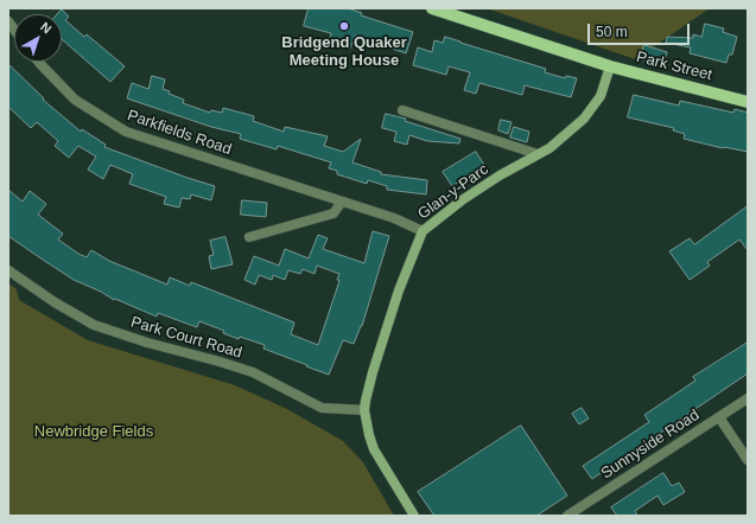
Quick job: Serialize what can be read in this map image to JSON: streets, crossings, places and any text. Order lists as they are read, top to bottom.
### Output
{
  "streets": {
    "main road": ["Park Street"],
    "street": [
      "Parkfields Road",
      "Glan-y-Parc",
      "Park Court Road",
      "Sunnyside Road"
    ]
  },
  "crossings": [
    ["Park Street", "Glan-y-Parc"],
    ["Parkfields Road", "Glan-y-Parc"],
    ["Glan-y-Parc", "Park Court Road"]
  ],
  "parks": ["Newbridge Fields"],
  "places": ["Bridgend Quaker Meeting House"],
  "scale_bar": "50 m",
  "north": "top right"
}
